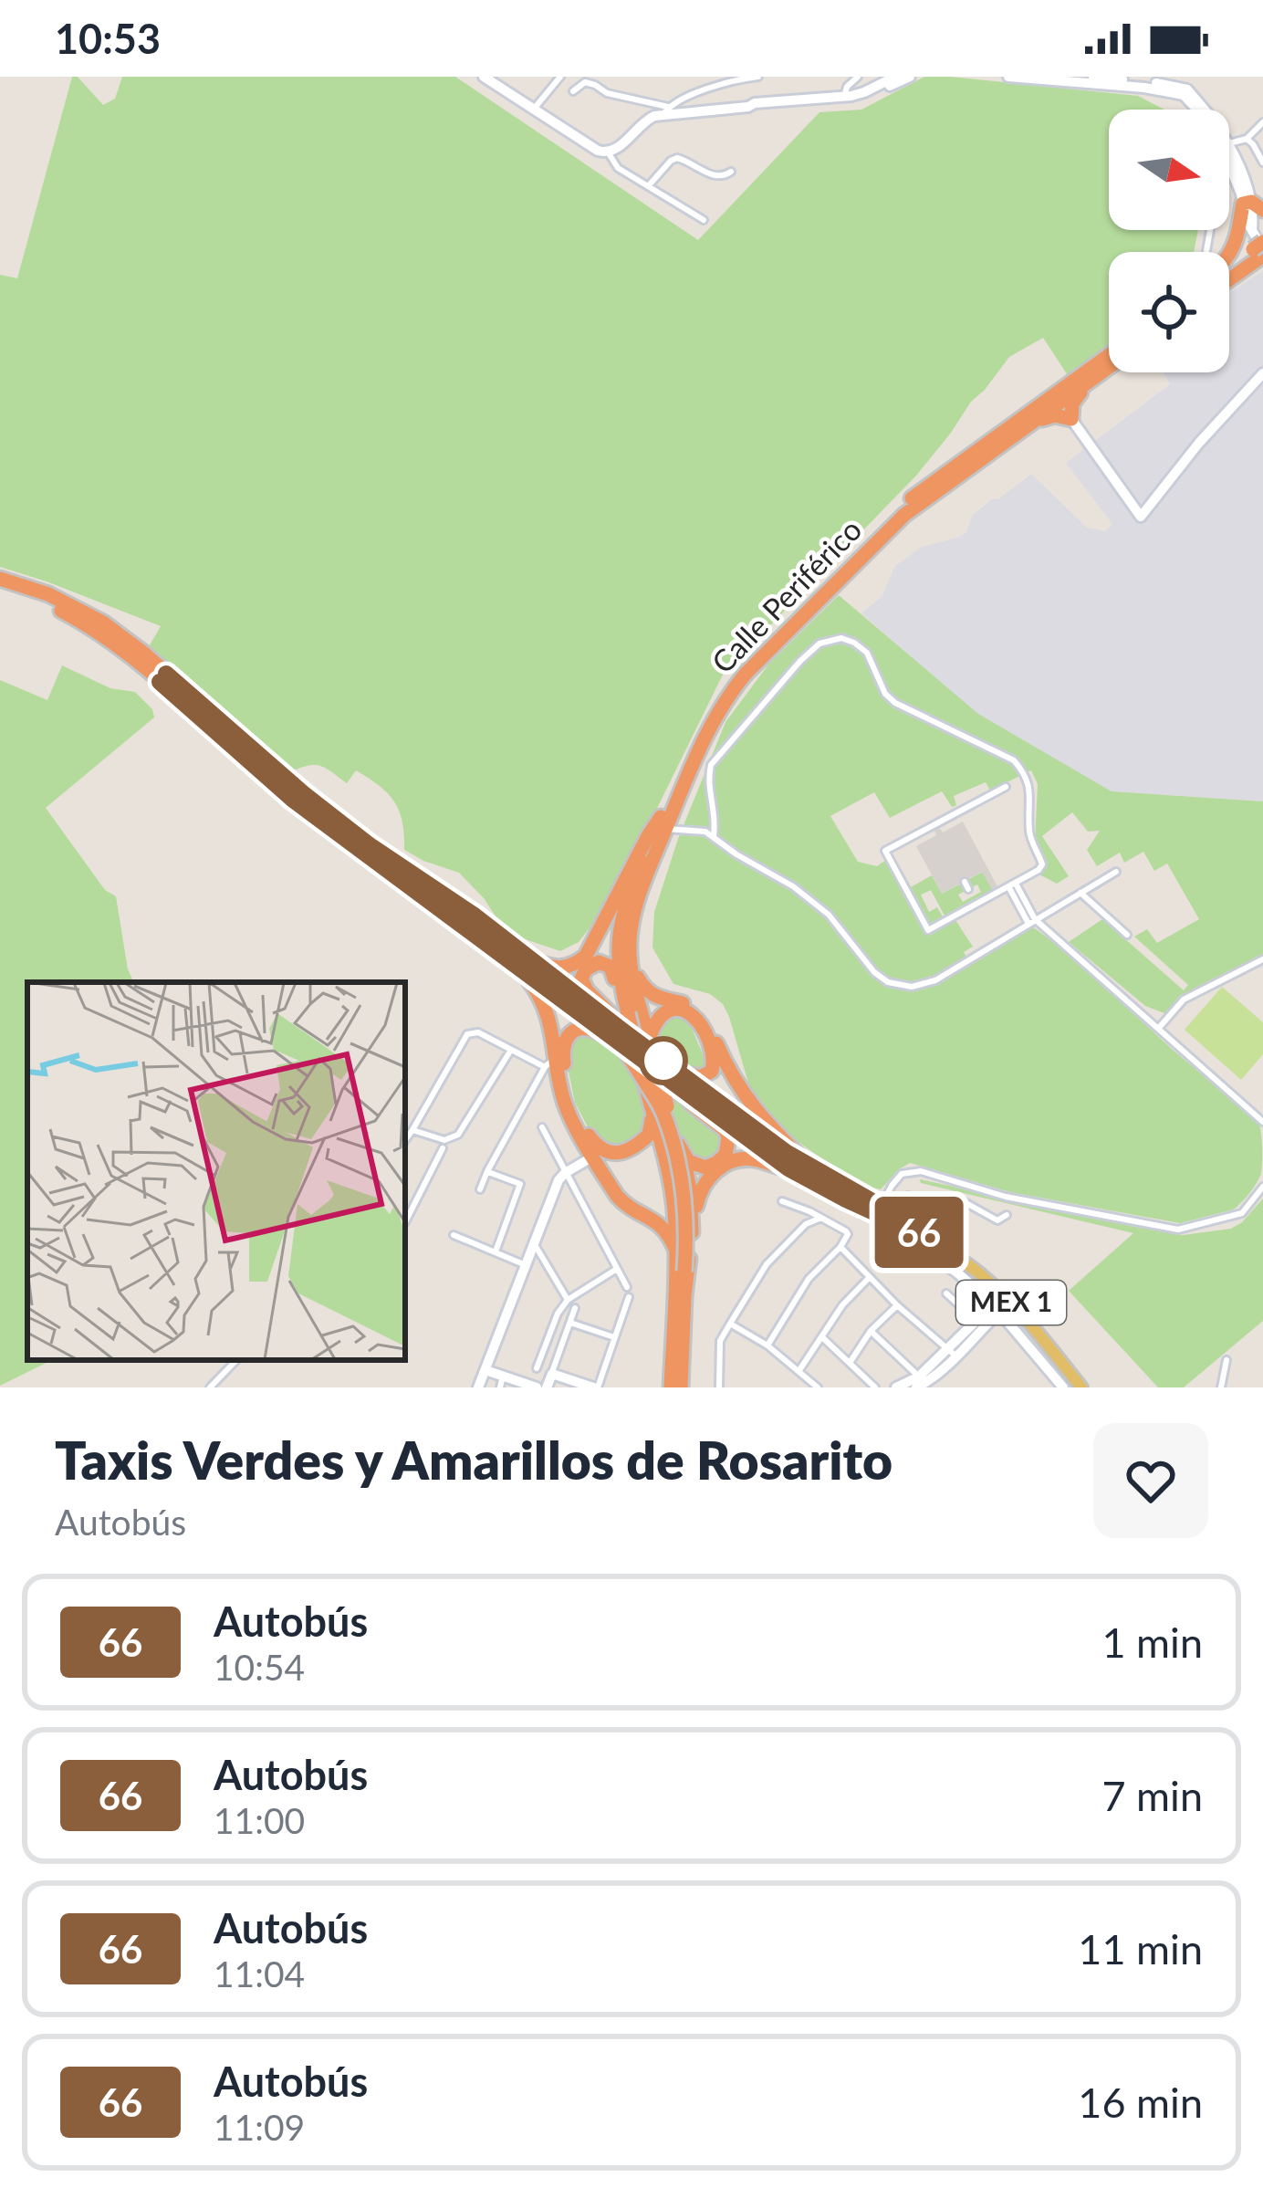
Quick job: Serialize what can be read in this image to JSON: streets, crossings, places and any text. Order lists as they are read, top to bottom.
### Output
{
  "streets": {
    "highway": ["Calle Periférico", "MEX 1"]
  },
  "lines": ["bus line 66"],
  "north": "right",
  "page": {
    "status": "10:53",
    "on_map": "66",
    "heading": ["Taxis Verdes y Amarillos de Rosarito", "Autobús"],
    "list": [
      {
        "mark": "66",
        "name": "Autobús",
        "note": "10:54",
        "value": "1 min"
      },
      {
        "mark": "66",
        "name": "Autobús",
        "note": "11:00",
        "value": "7 min"
      },
      {
        "mark": "66",
        "name": "Autobús",
        "note": "11:04",
        "value": "11 min"
      },
      {
        "mark": "66",
        "name": "Autobús",
        "note": "11:09",
        "value": "16 min"
      }
    ]
  }
}
